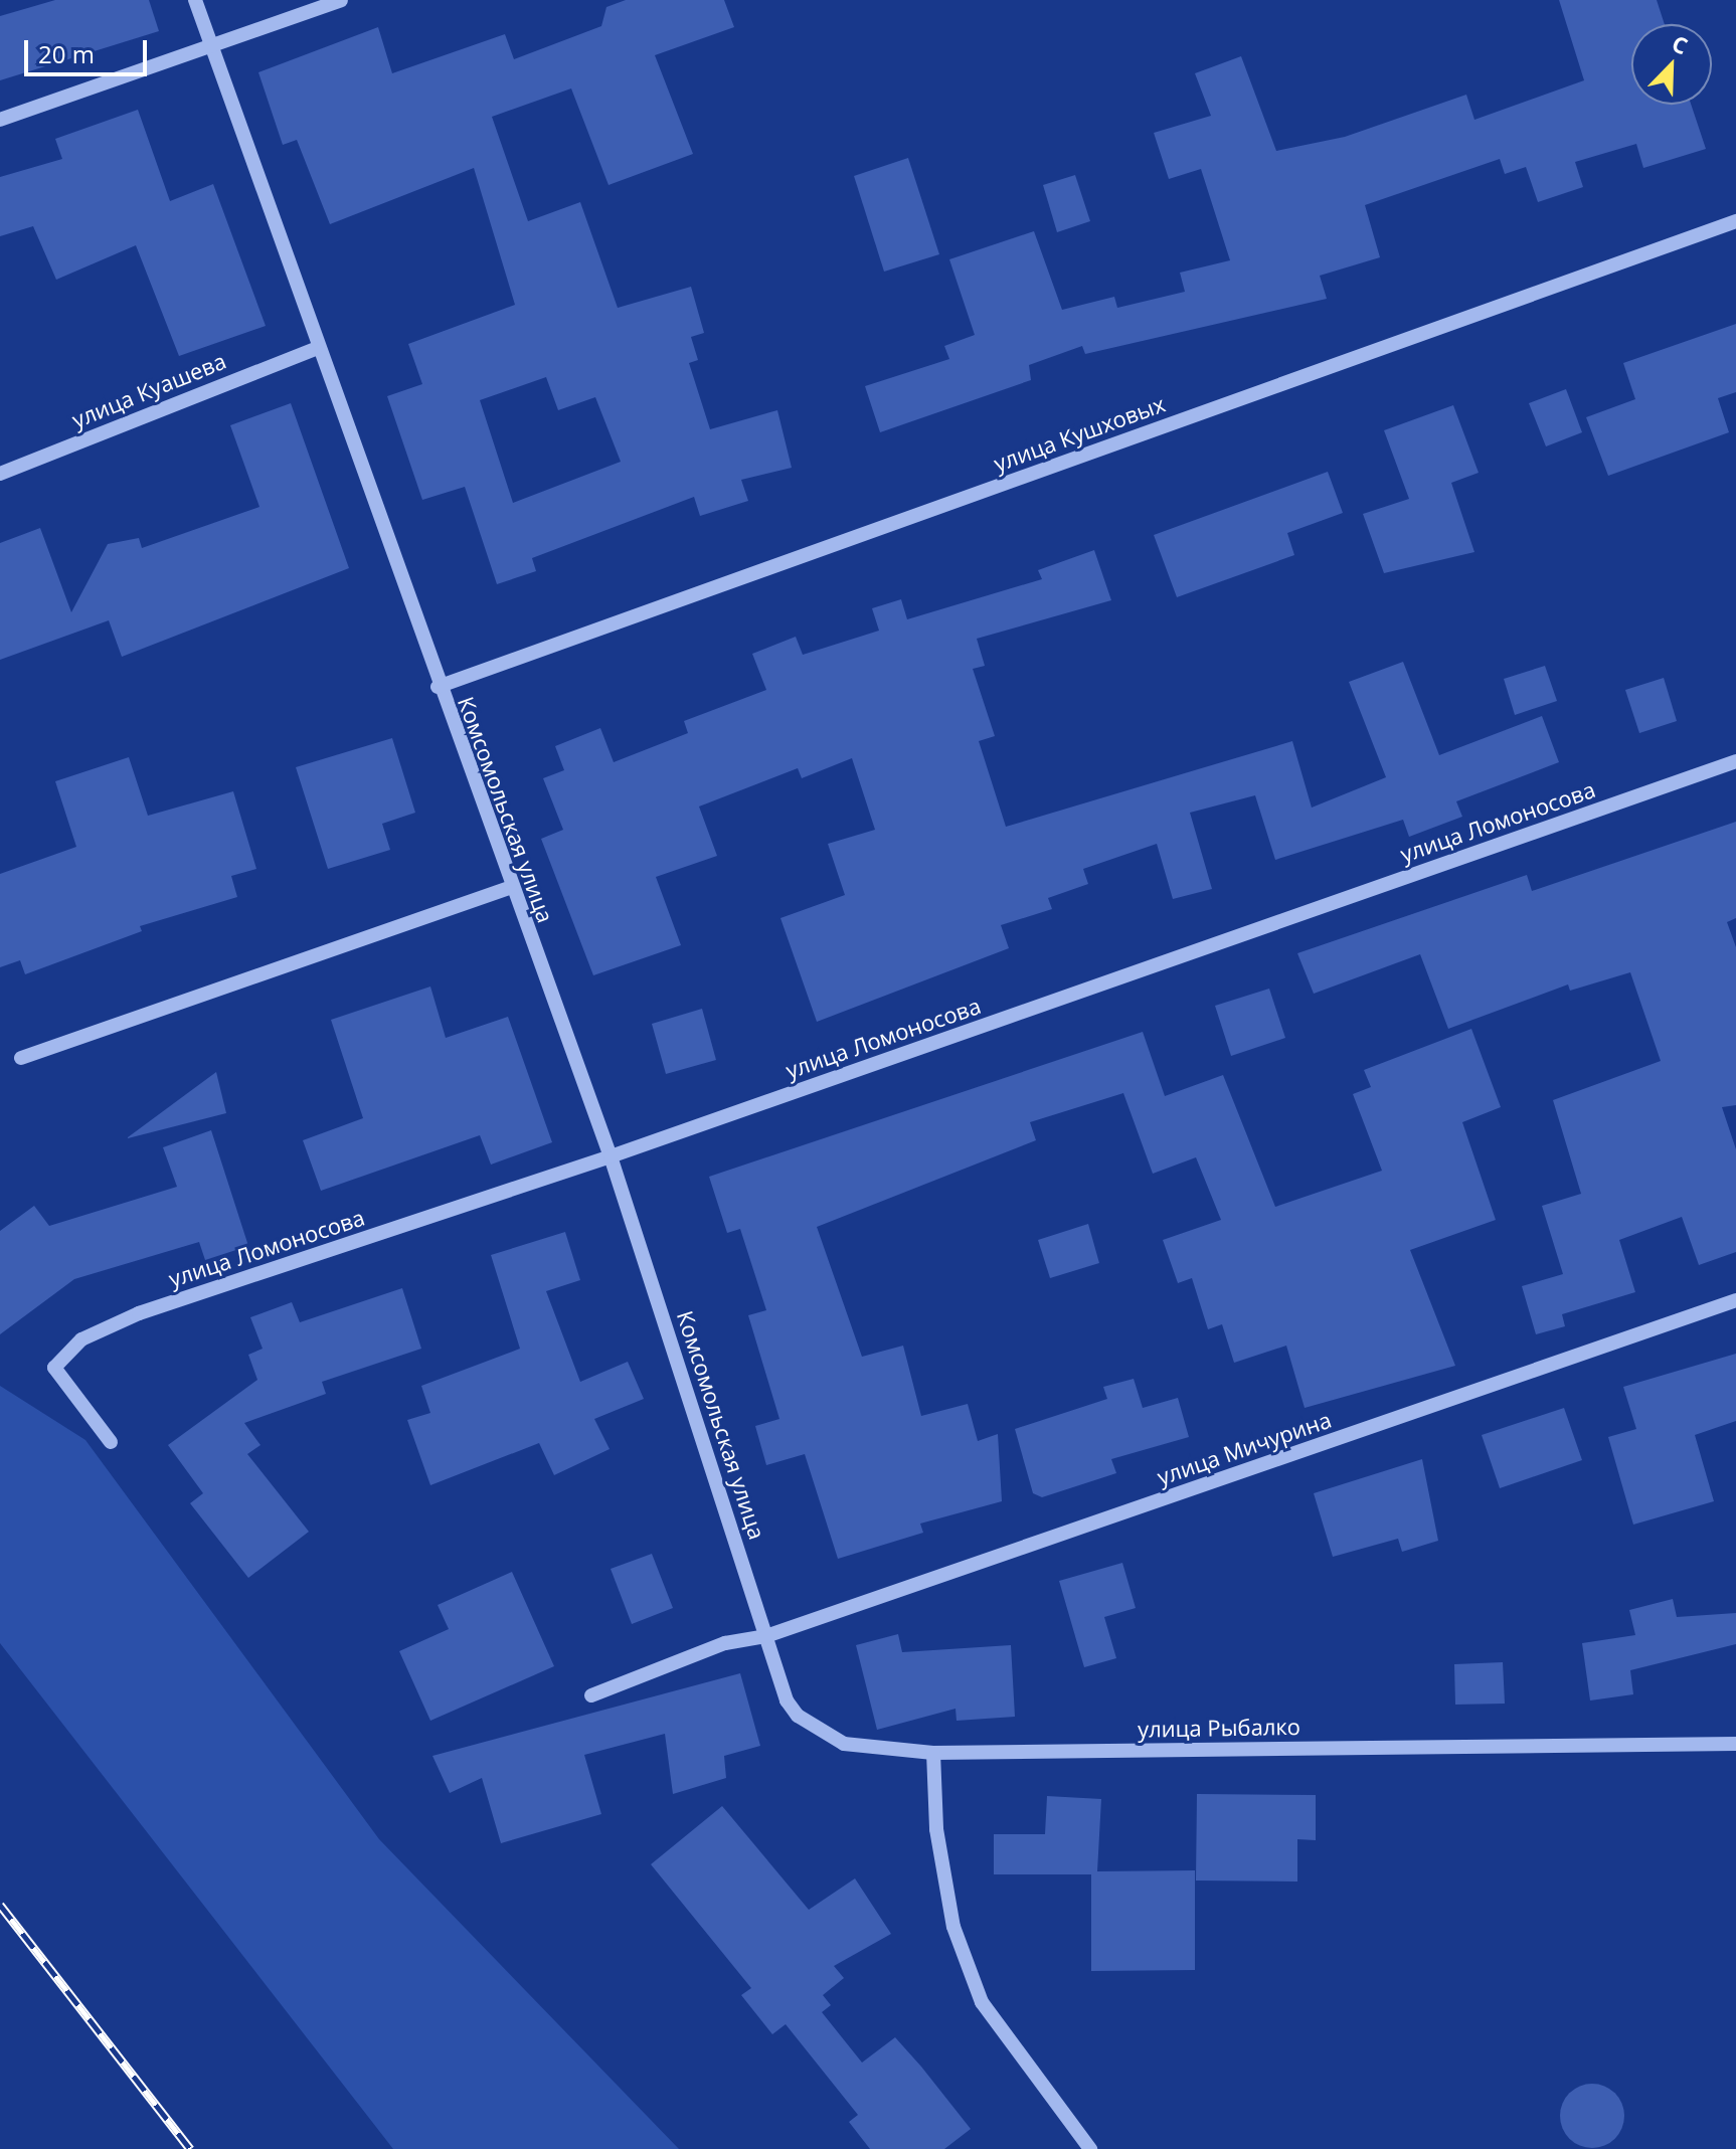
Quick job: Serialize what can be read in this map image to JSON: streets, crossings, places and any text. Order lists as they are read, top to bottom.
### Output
{
  "streets": {
    "street": [
      "улица Куашева",
      "улица Кушховых",
      "Комсомольская улица",
      "улица Ломоносова",
      "улица Мичурина",
      "улица Рыбалко"
    ]
  },
  "crossings": [
    ["улица Куашева", "Комсомольская улица"],
    ["улица Кушховых", "Комсомольская улица"],
    ["Комсомольская улица", "улица Ломоносова"],
    ["Комсомольская улица", "улица Мичурина"],
    ["Комсомольская улица", "улица Рыбалко"],
    ["улица Мичурина", "улица Рыбалко"]
  ],
  "scale_bar": "20 m",
  "north": "top right"
}
